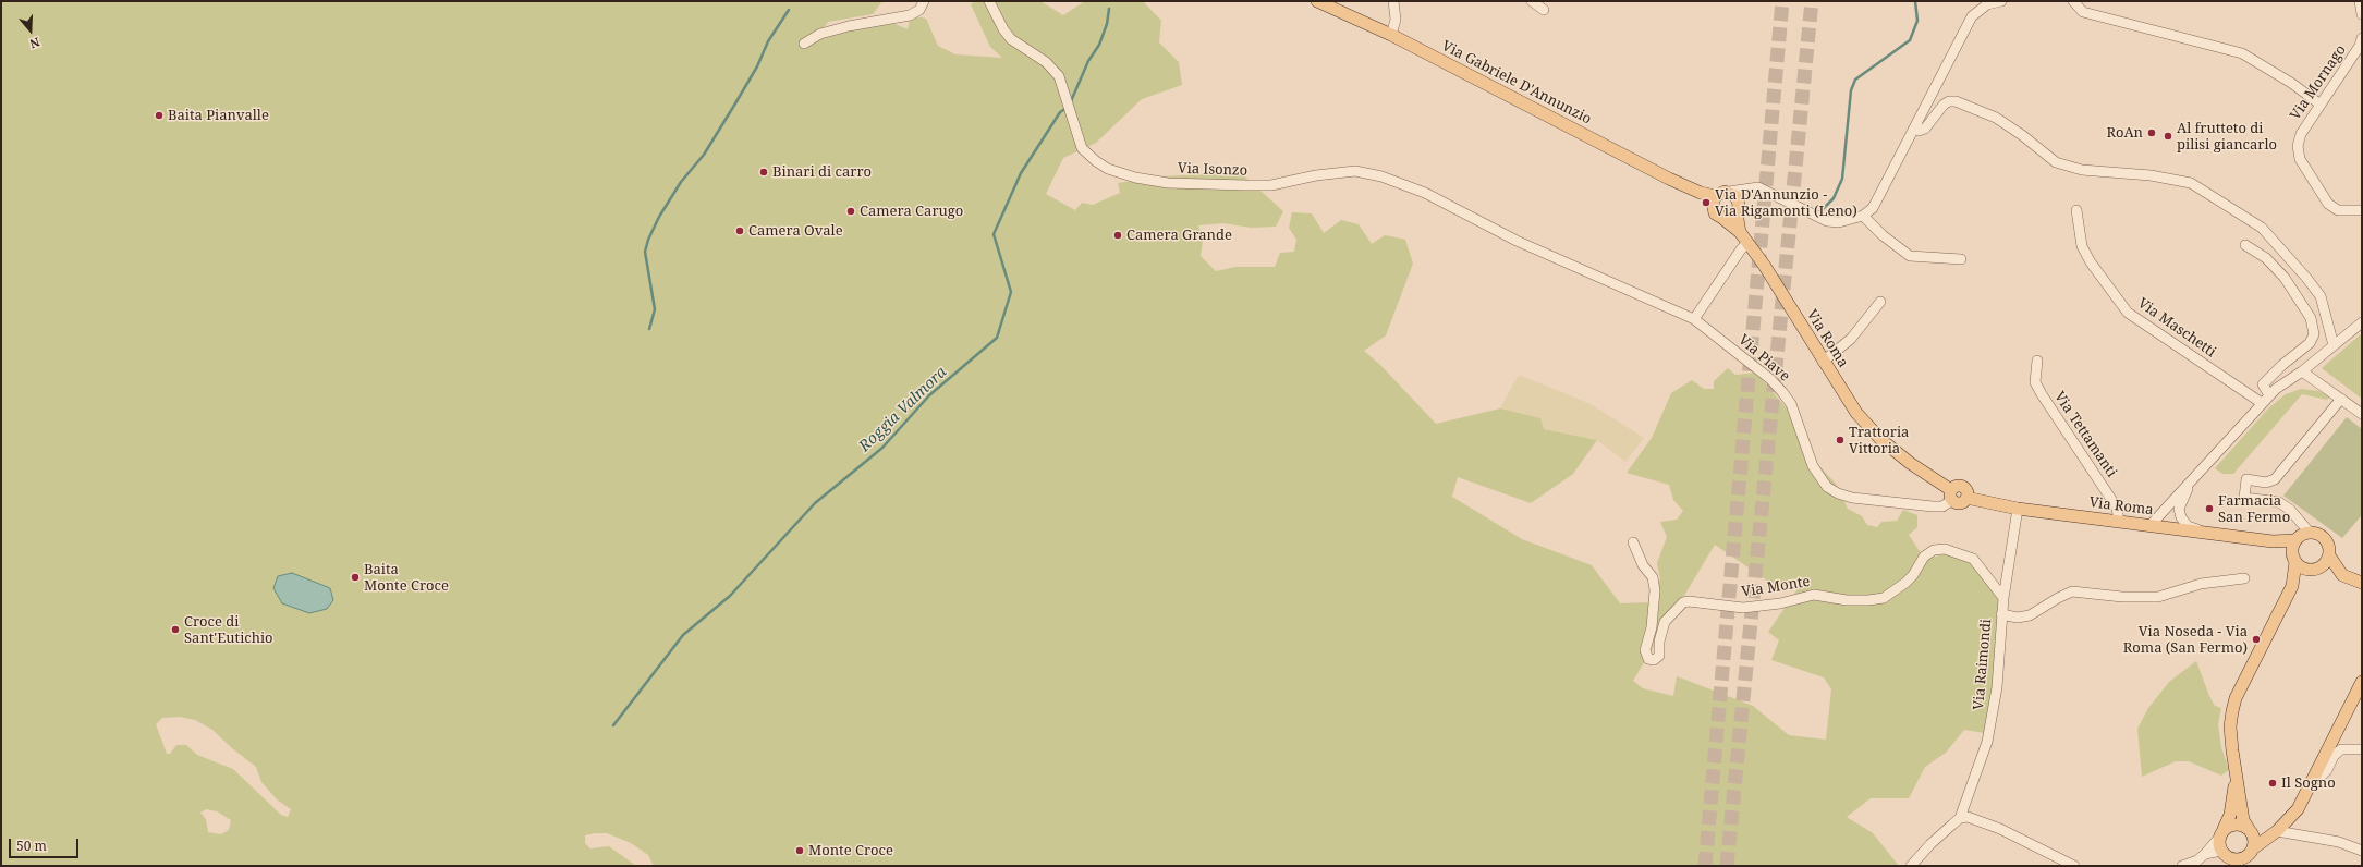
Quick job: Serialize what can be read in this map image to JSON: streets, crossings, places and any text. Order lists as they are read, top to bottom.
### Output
{
  "streets": {
    "main road": ["Via Gabriele D'Annunzio", "Via Roma"],
    "street": [
      "Via Mornago",
      "Via Isonzo",
      "Via Maschetti",
      "Via Piave",
      "Via Tettamanti",
      "Via Monte",
      "Via Raimondi"
    ]
  },
  "crossings": [
    ["Via Isonzo", "Via Piave"],
    ["Via Roma", "Via Piave"],
    ["Via Roma", "Via Tettamanti"],
    ["Via Roma", "Via Raimondi"],
    ["Via Monte", "Via Raimondi"]
  ],
  "water": ["Roggia Valmora"],
  "places": [
    "Baita Pianvalle",
    "RoAn",
    "Al frutteto di pilisi giancarlo",
    "Binari di carro",
    "Via D'Annunzio - Via Rigamonti (Leno)",
    "Camera Carugo",
    "Camera Ovale",
    "Camera Grande",
    "Trattoria Vittoria",
    "Farmacia San Fermo",
    "Baita Monte Croce",
    "Croce di Sant'Eutichio",
    "Via Noseda - Via Roma (San Fermo)",
    "Il Sogno",
    "Monte Croce"
  ],
  "scale_bar": "50 m",
  "north": "bottom"
}
